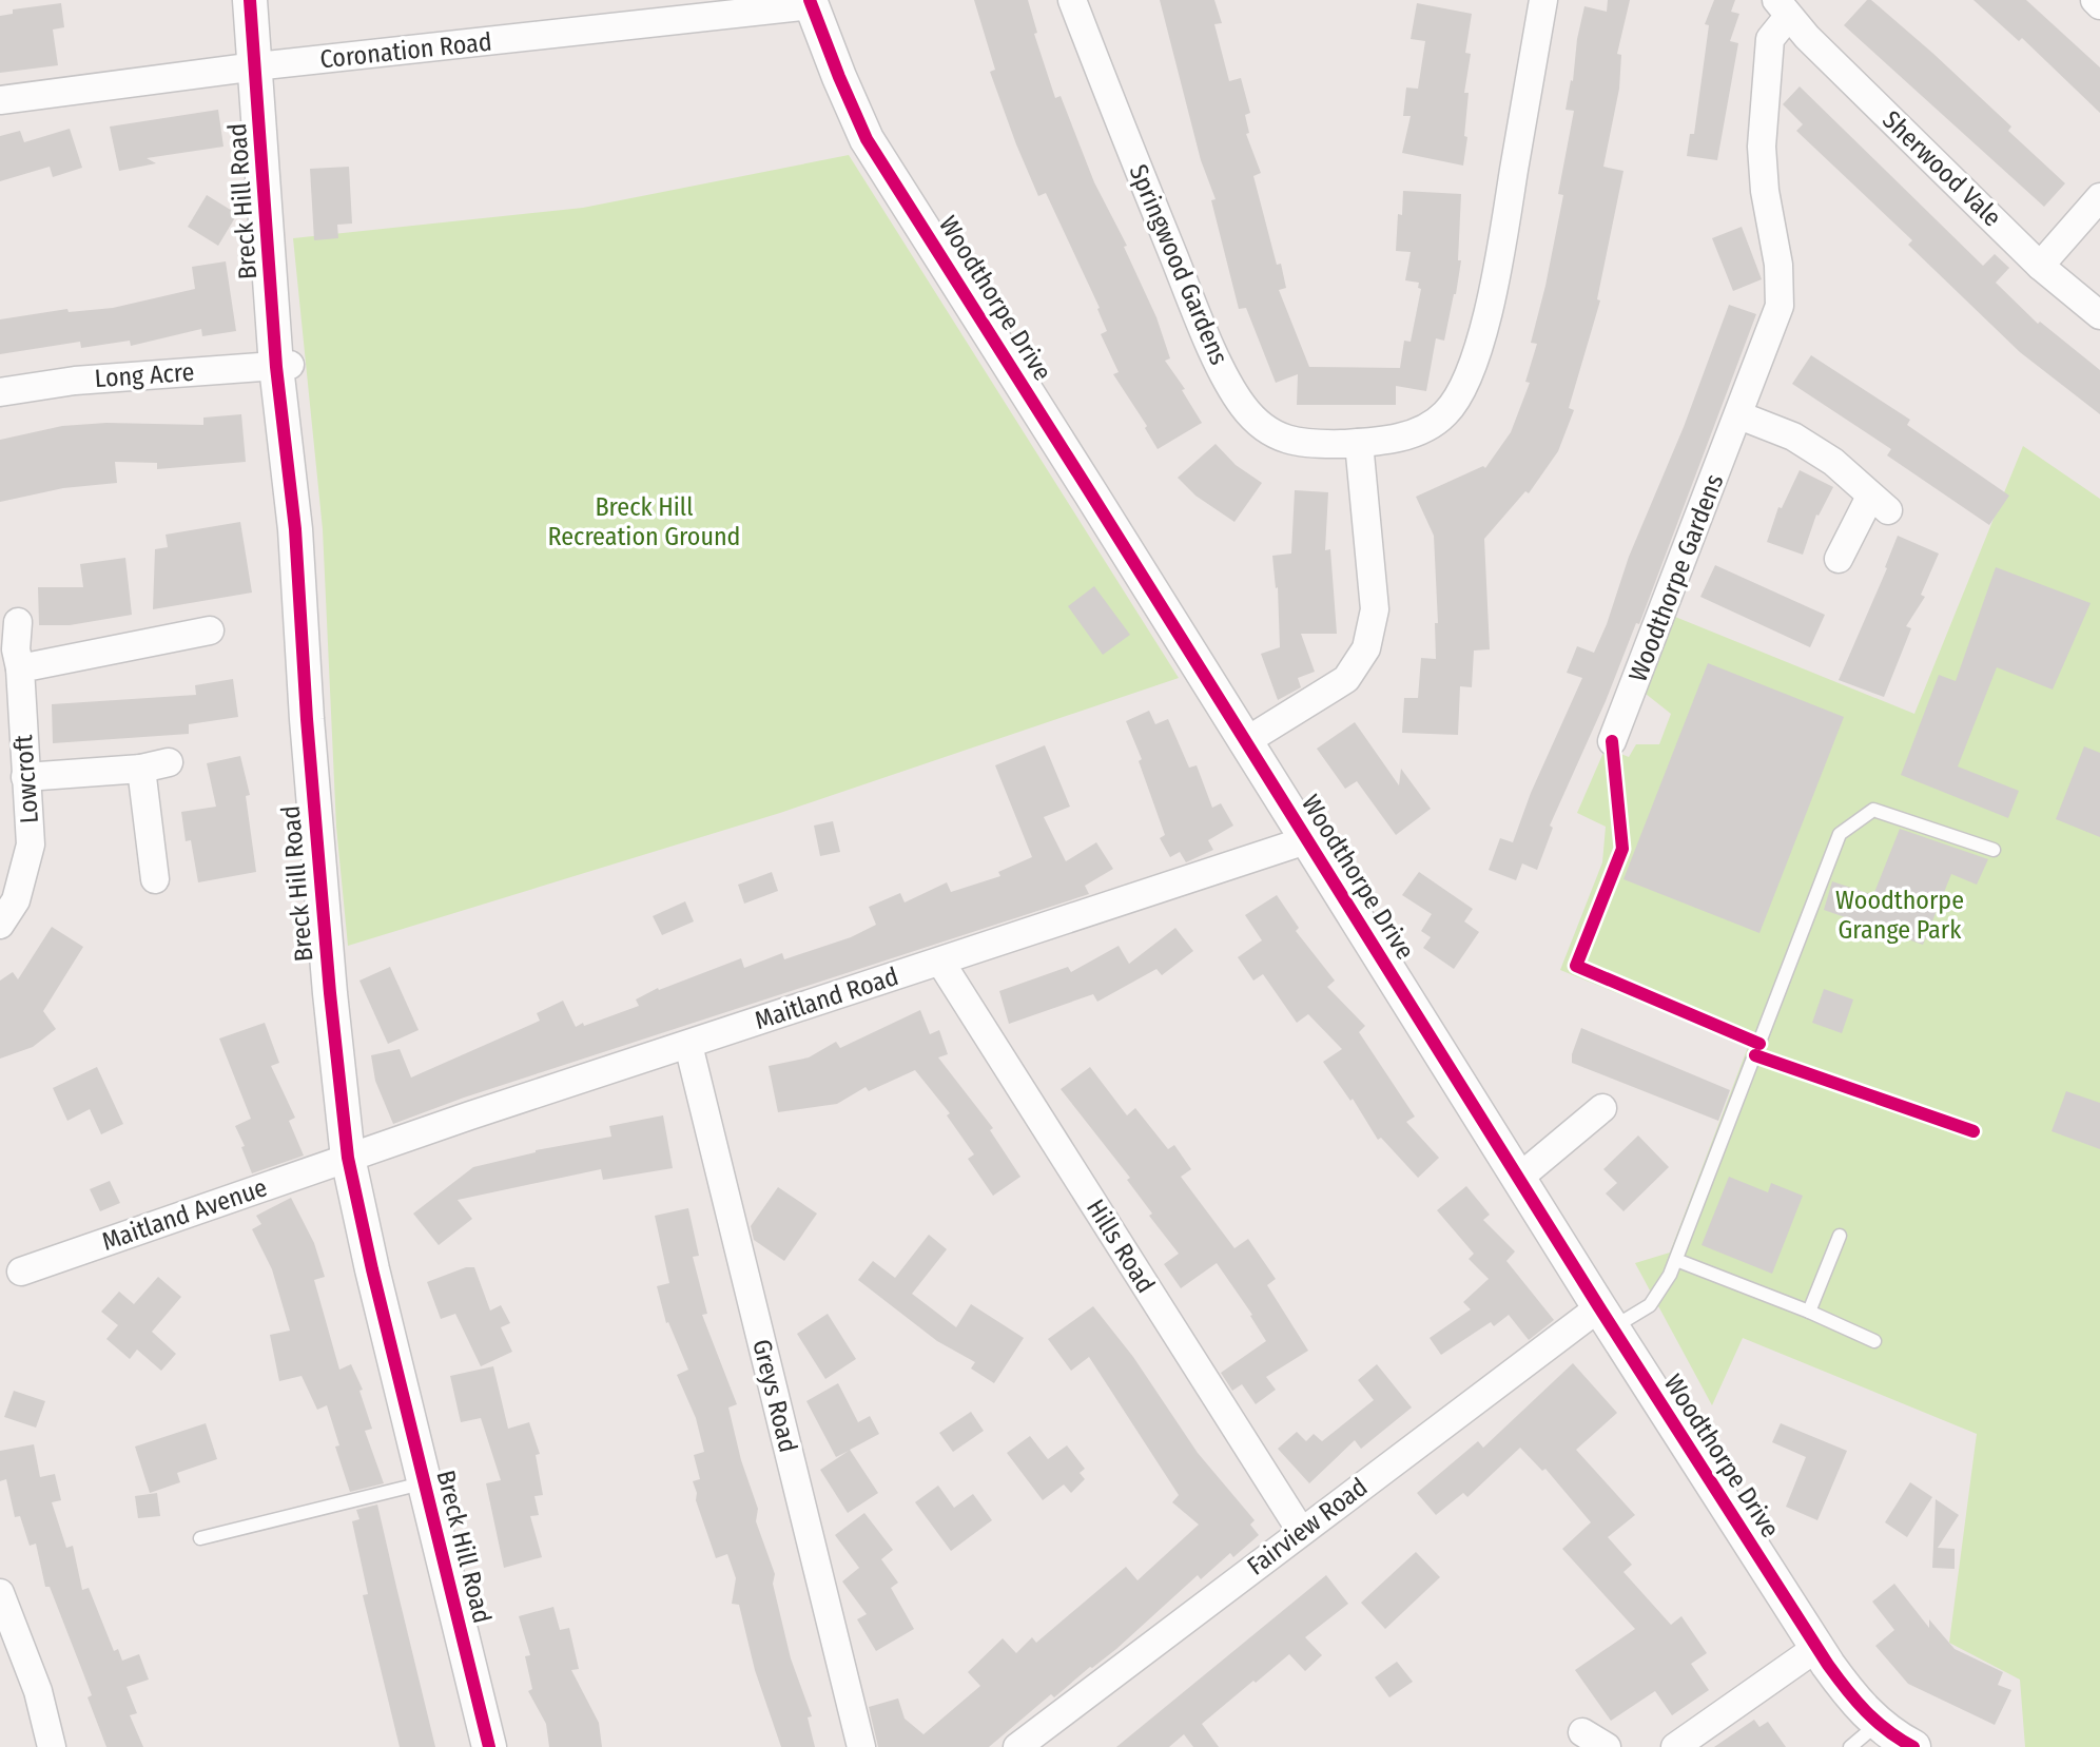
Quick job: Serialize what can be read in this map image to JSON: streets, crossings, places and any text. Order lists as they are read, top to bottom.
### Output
{
  "streets": {
    "street": [
      "Coronation Road",
      "Sherwood Vale",
      "Breck Hill Road",
      "Springwood Gardens",
      "Woodthorpe Drive",
      "Long Acre",
      "Woodthorpe Gardens",
      "Lowcroft",
      "Maitland Road",
      "Maitland Avenue",
      "Hills Road",
      "Greys Road",
      "Fairview Road"
    ]
  },
  "crossings": [
    ["Coronation Road", "Breck Hill Road"],
    ["Coronation Road", "Woodthorpe Drive"],
    ["Sherwood Vale", "Woodthorpe Gardens"],
    ["Breck Hill Road", "Long Acre"],
    ["Breck Hill Road", "Maitland Road"],
    ["Breck Hill Road", "Maitland Avenue"],
    ["Woodthorpe Drive", "Maitland Road"],
    ["Woodthorpe Drive", "Fairview Road"],
    ["Maitland Road", "Maitland Avenue"],
    ["Maitland Road", "Hills Road"],
    ["Maitland Road", "Greys Road"],
    ["Hills Road", "Fairview Road"]
  ],
  "parks": ["Breck Hill Recreation Ground", "Woodthorpe Grange Park"]
}
